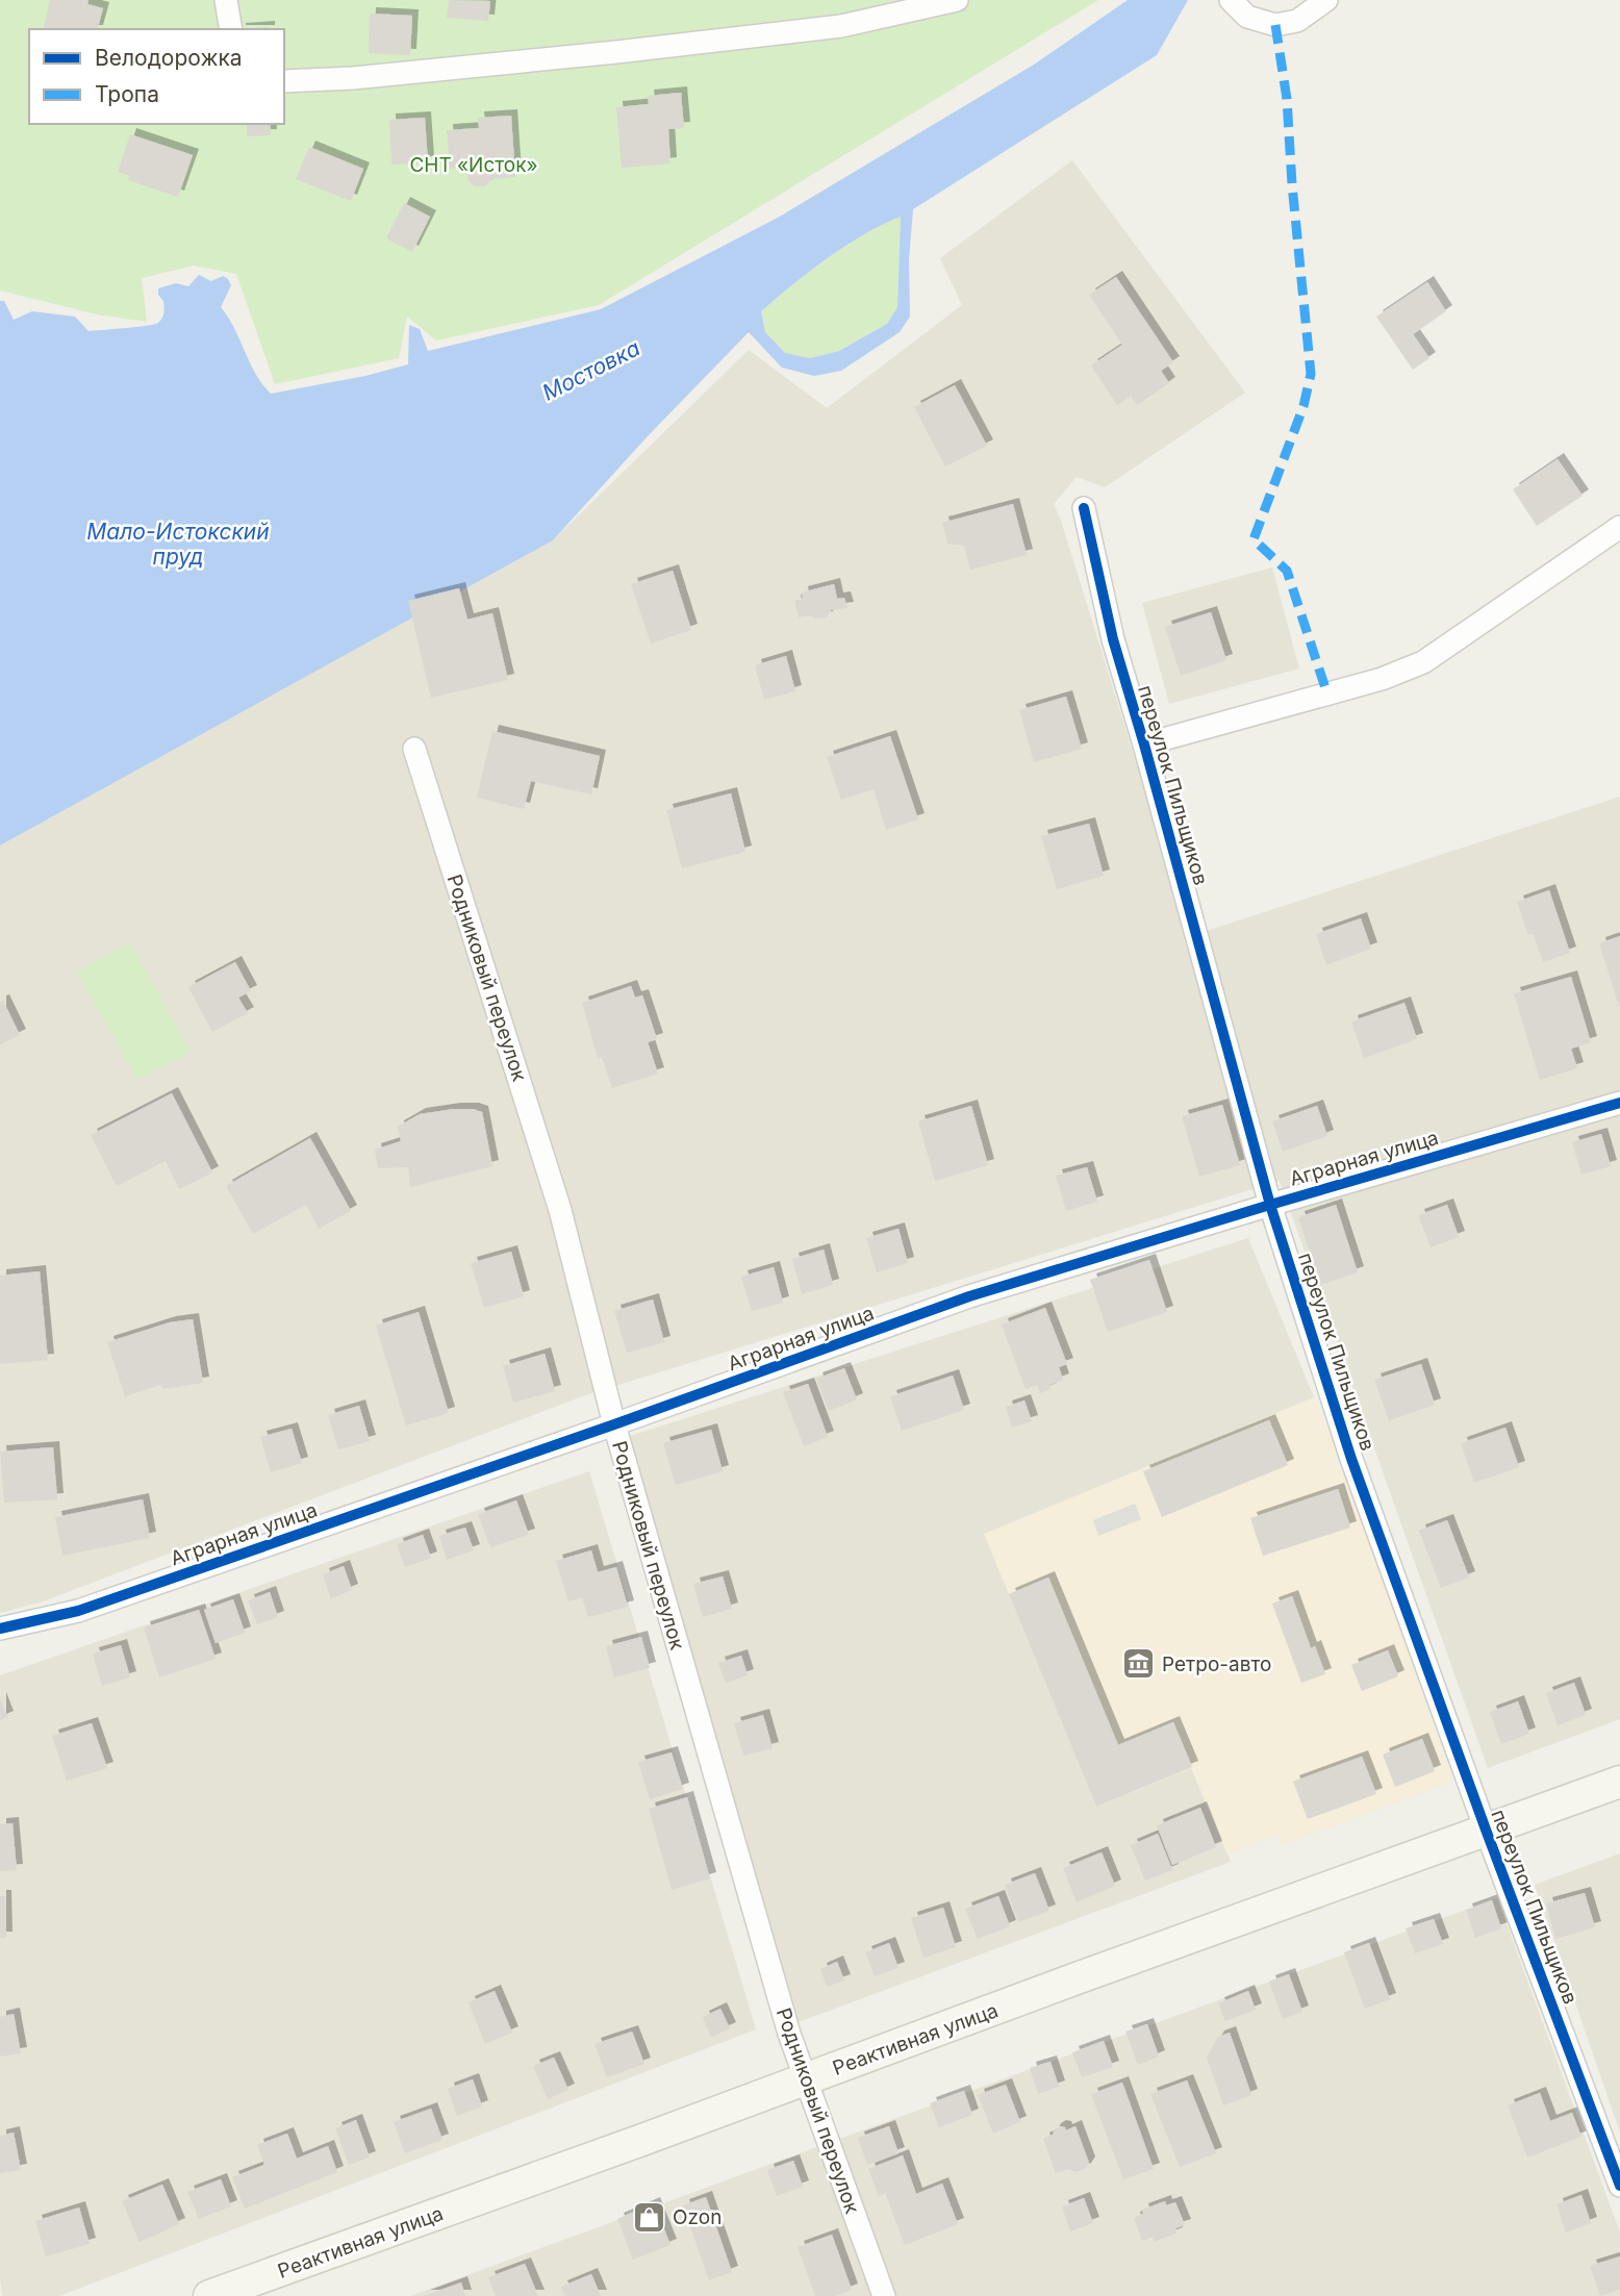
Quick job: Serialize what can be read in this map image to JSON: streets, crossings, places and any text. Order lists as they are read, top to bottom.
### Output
{
  "streets": {
    "main road": ["Реактивная улица"],
    "street": ["переулок Пильщиков", "Родниковый переулок", "Аграрная улица"]
  },
  "crossings": [
    ["переулок Пильщиков", "Аграрная улица"],
    ["переулок Пильщиков", "Реактивная улица"],
    ["Родниковый переулок", "Аграрная улица"],
    ["Родниковый переулок", "Реактивная улица"]
  ],
  "water": ["Мостовка", "Мало-Истокский пруд"],
  "parks": ["СНТ «Исток»"],
  "places": {
    "museum": ["Ретро-авто"],
    "shop": ["Ozon"]
  },
  "legend": ["Велодорожка", "Тропа"]
}
